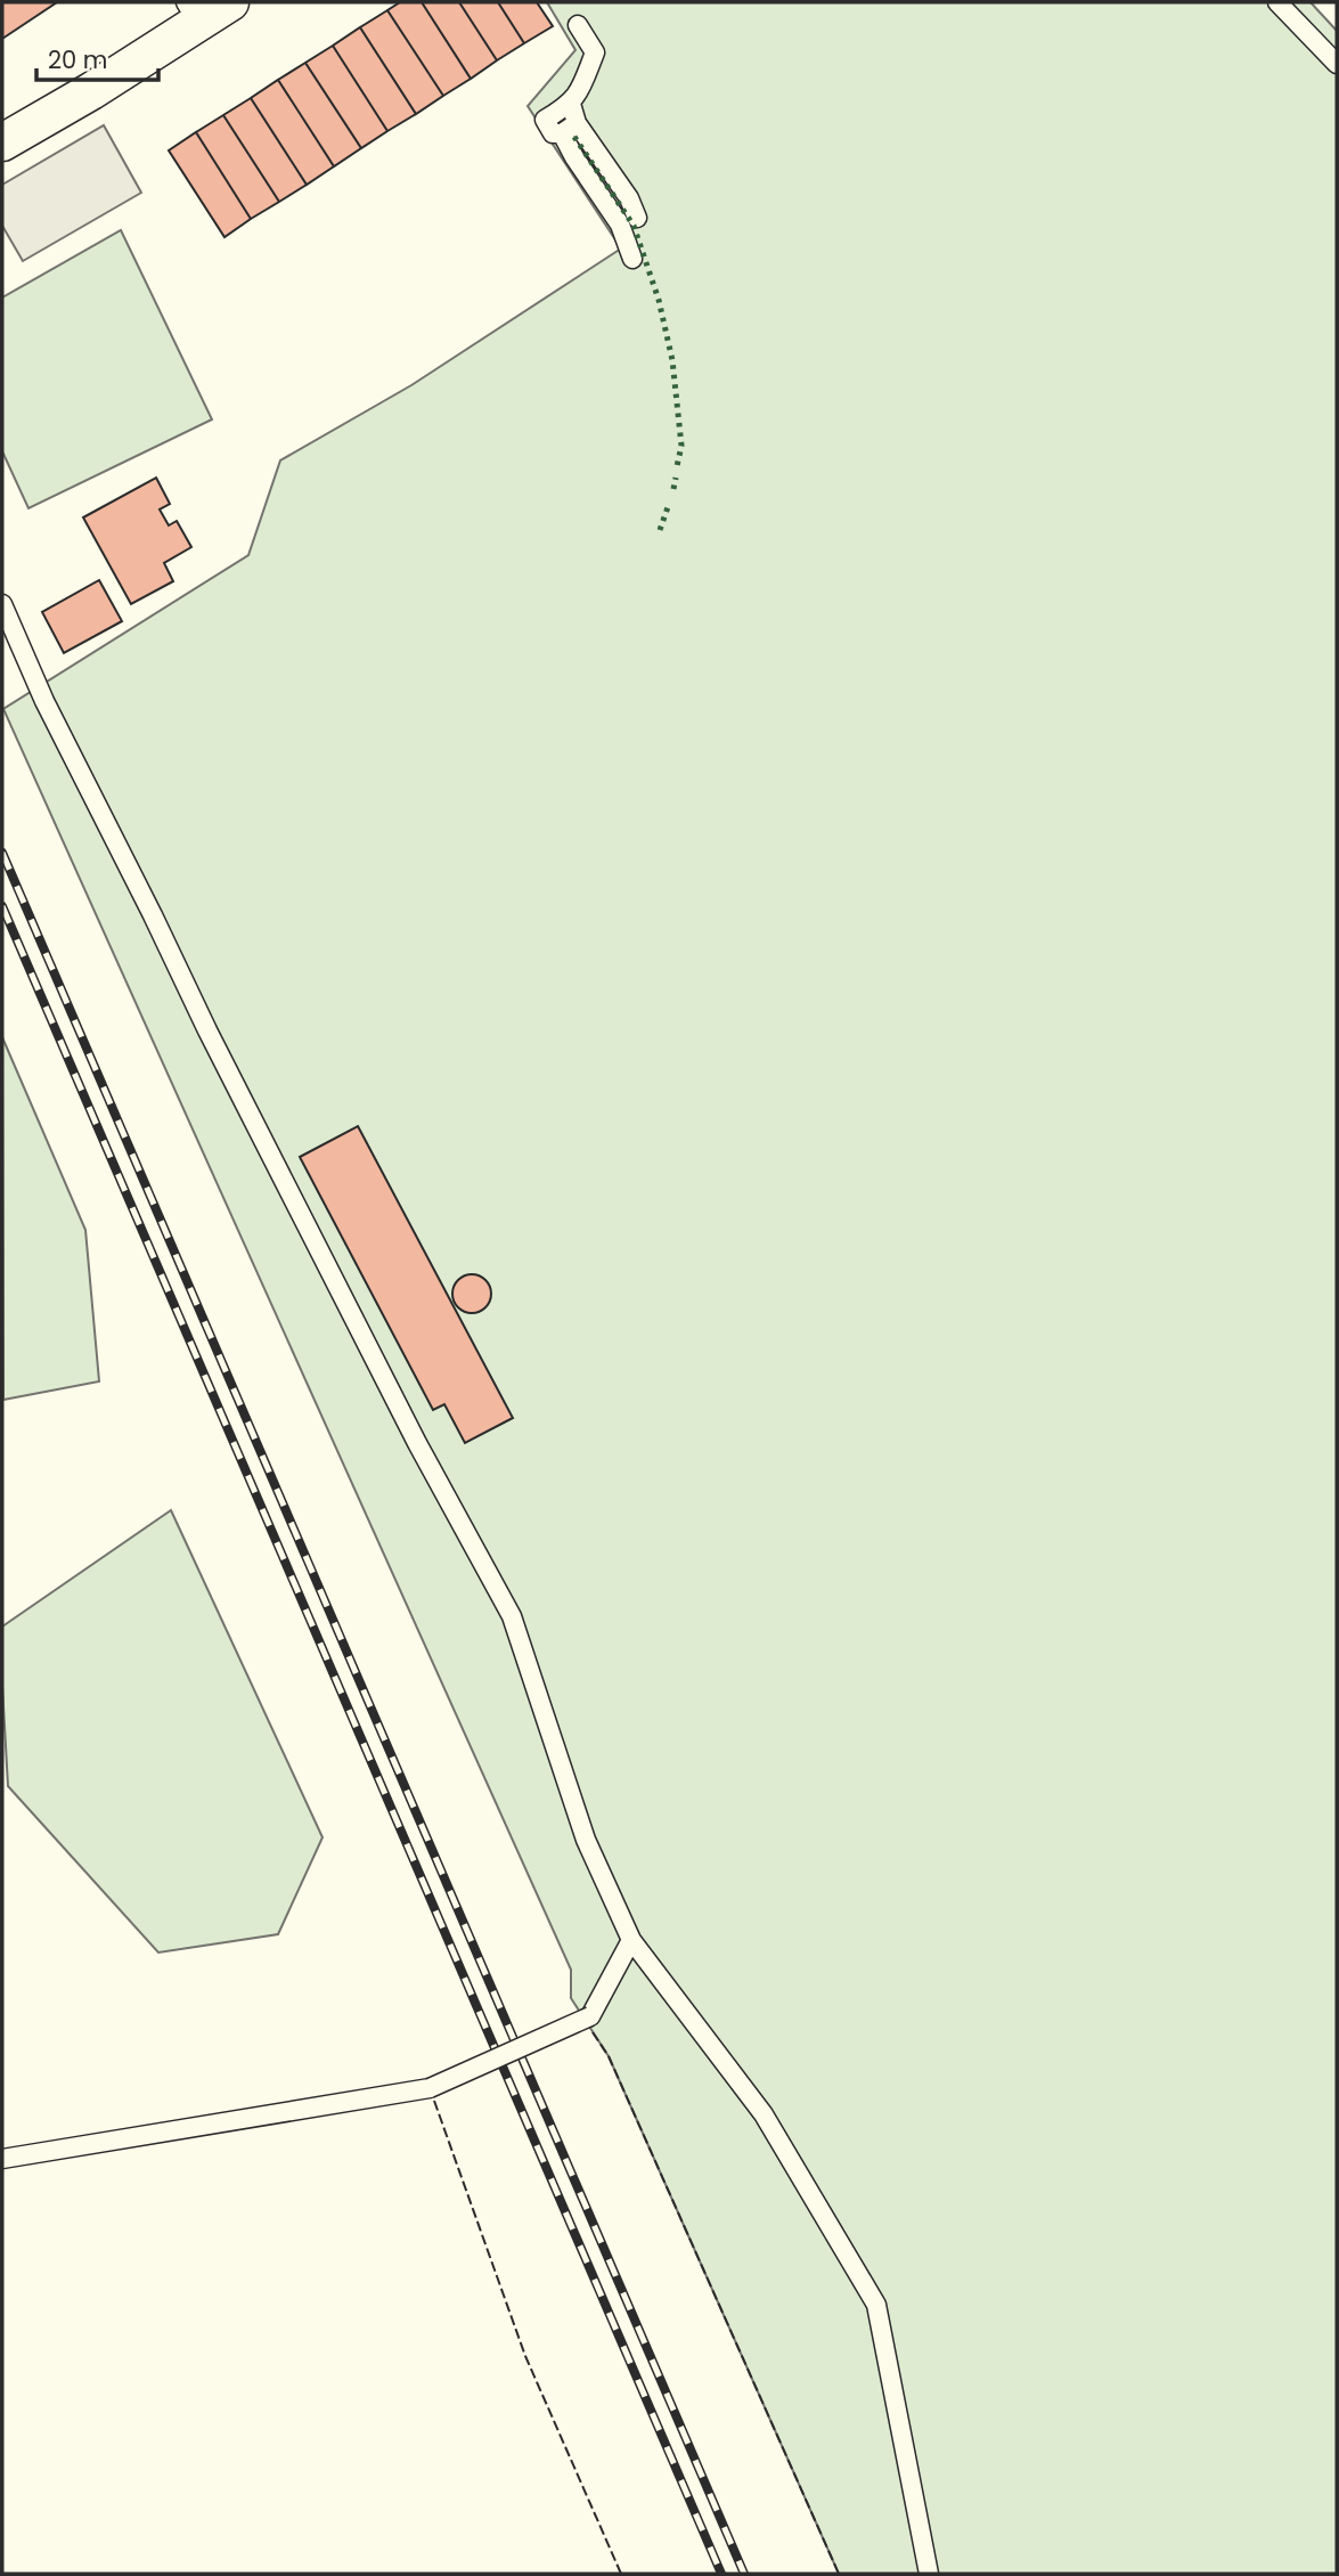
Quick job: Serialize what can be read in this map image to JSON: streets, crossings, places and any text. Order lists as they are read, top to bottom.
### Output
{
  "scale_bar": "20 m"
}
